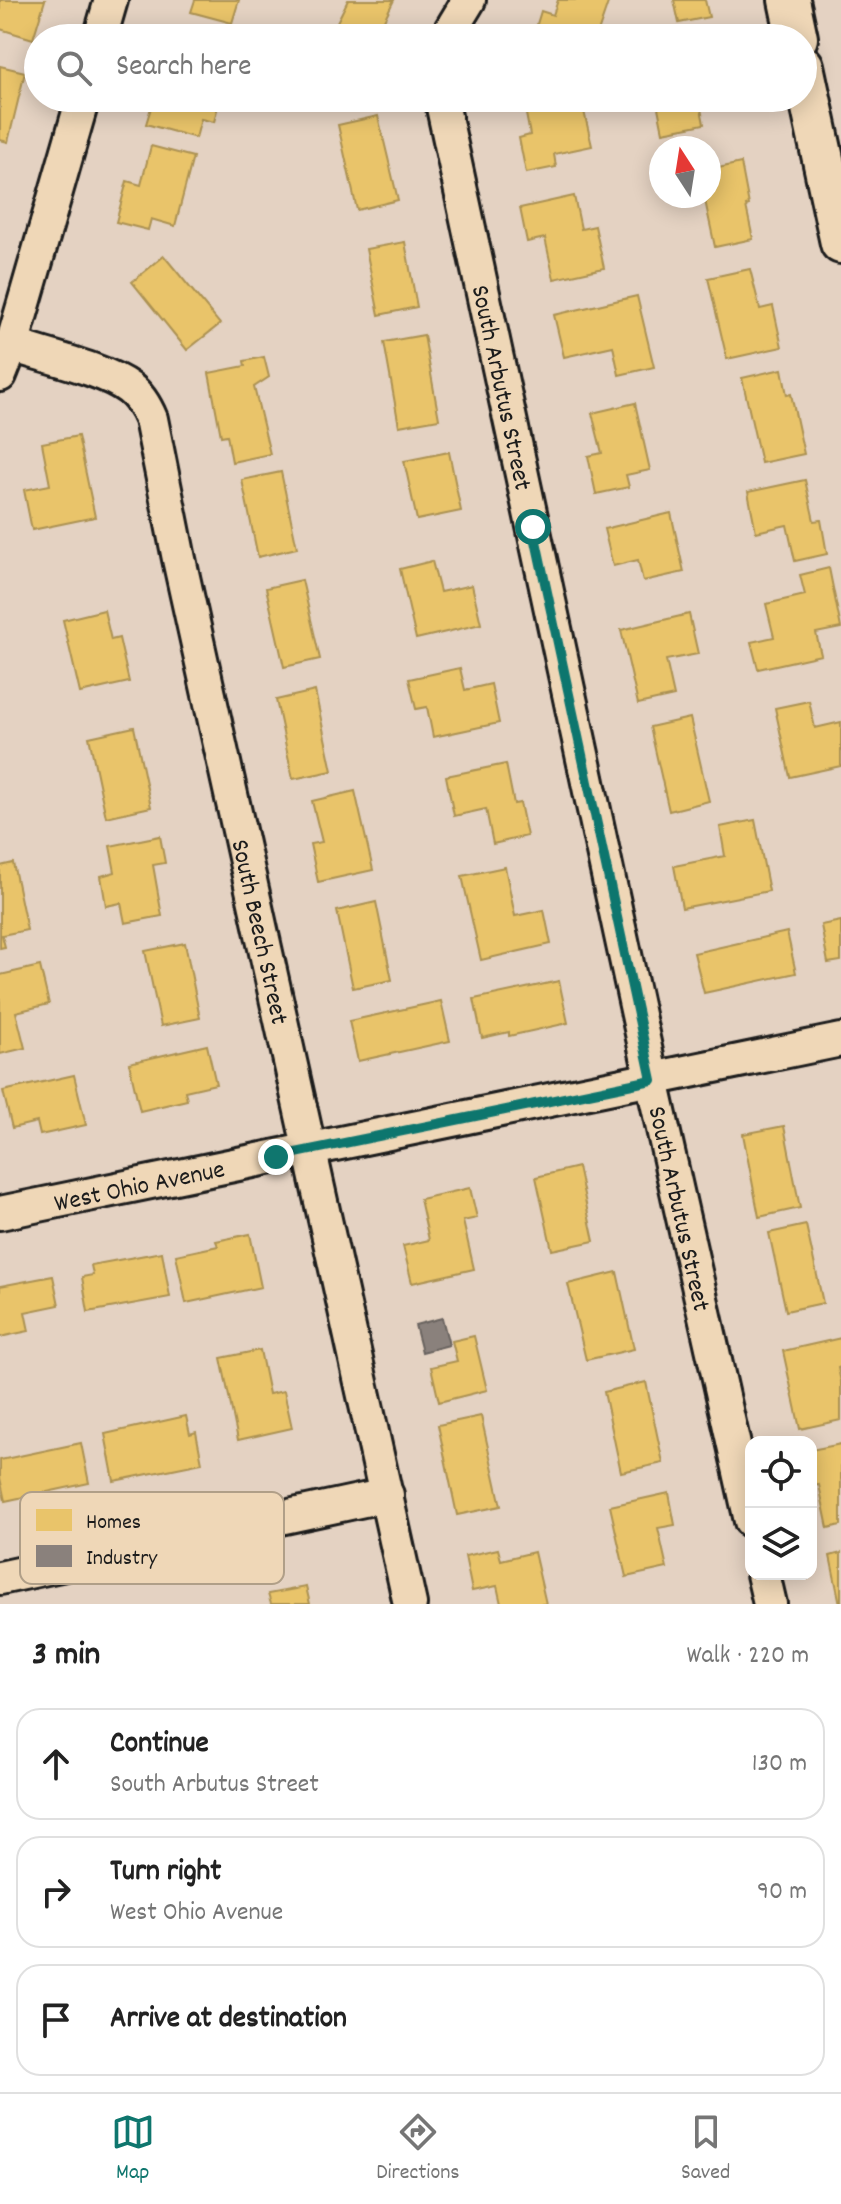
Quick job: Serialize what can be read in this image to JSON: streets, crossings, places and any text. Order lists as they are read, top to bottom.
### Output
{
  "streets": {
    "street": ["South Arbutus Street", "South Beech Street", "West Ohio Avenue"]
  },
  "crossings": [
    ["South Arbutus Street", "West Ohio Avenue"],
    ["South Beech Street", "West Ohio Avenue"]
  ],
  "legend": ["Homes", "Industry"],
  "north": "top",
  "page": {
    "search": "Search here",
    "heading": ["3 min", "Walk · 220 m"],
    "list": [
      ["Continue", "South Arbutus Street", "130 m"],
      ["Turn right", "West Ohio Avenue", "90 m"],
      "Arrive at destination"
    ],
    "nav": ["Map", "Directions", "Saved"]
  }
}
